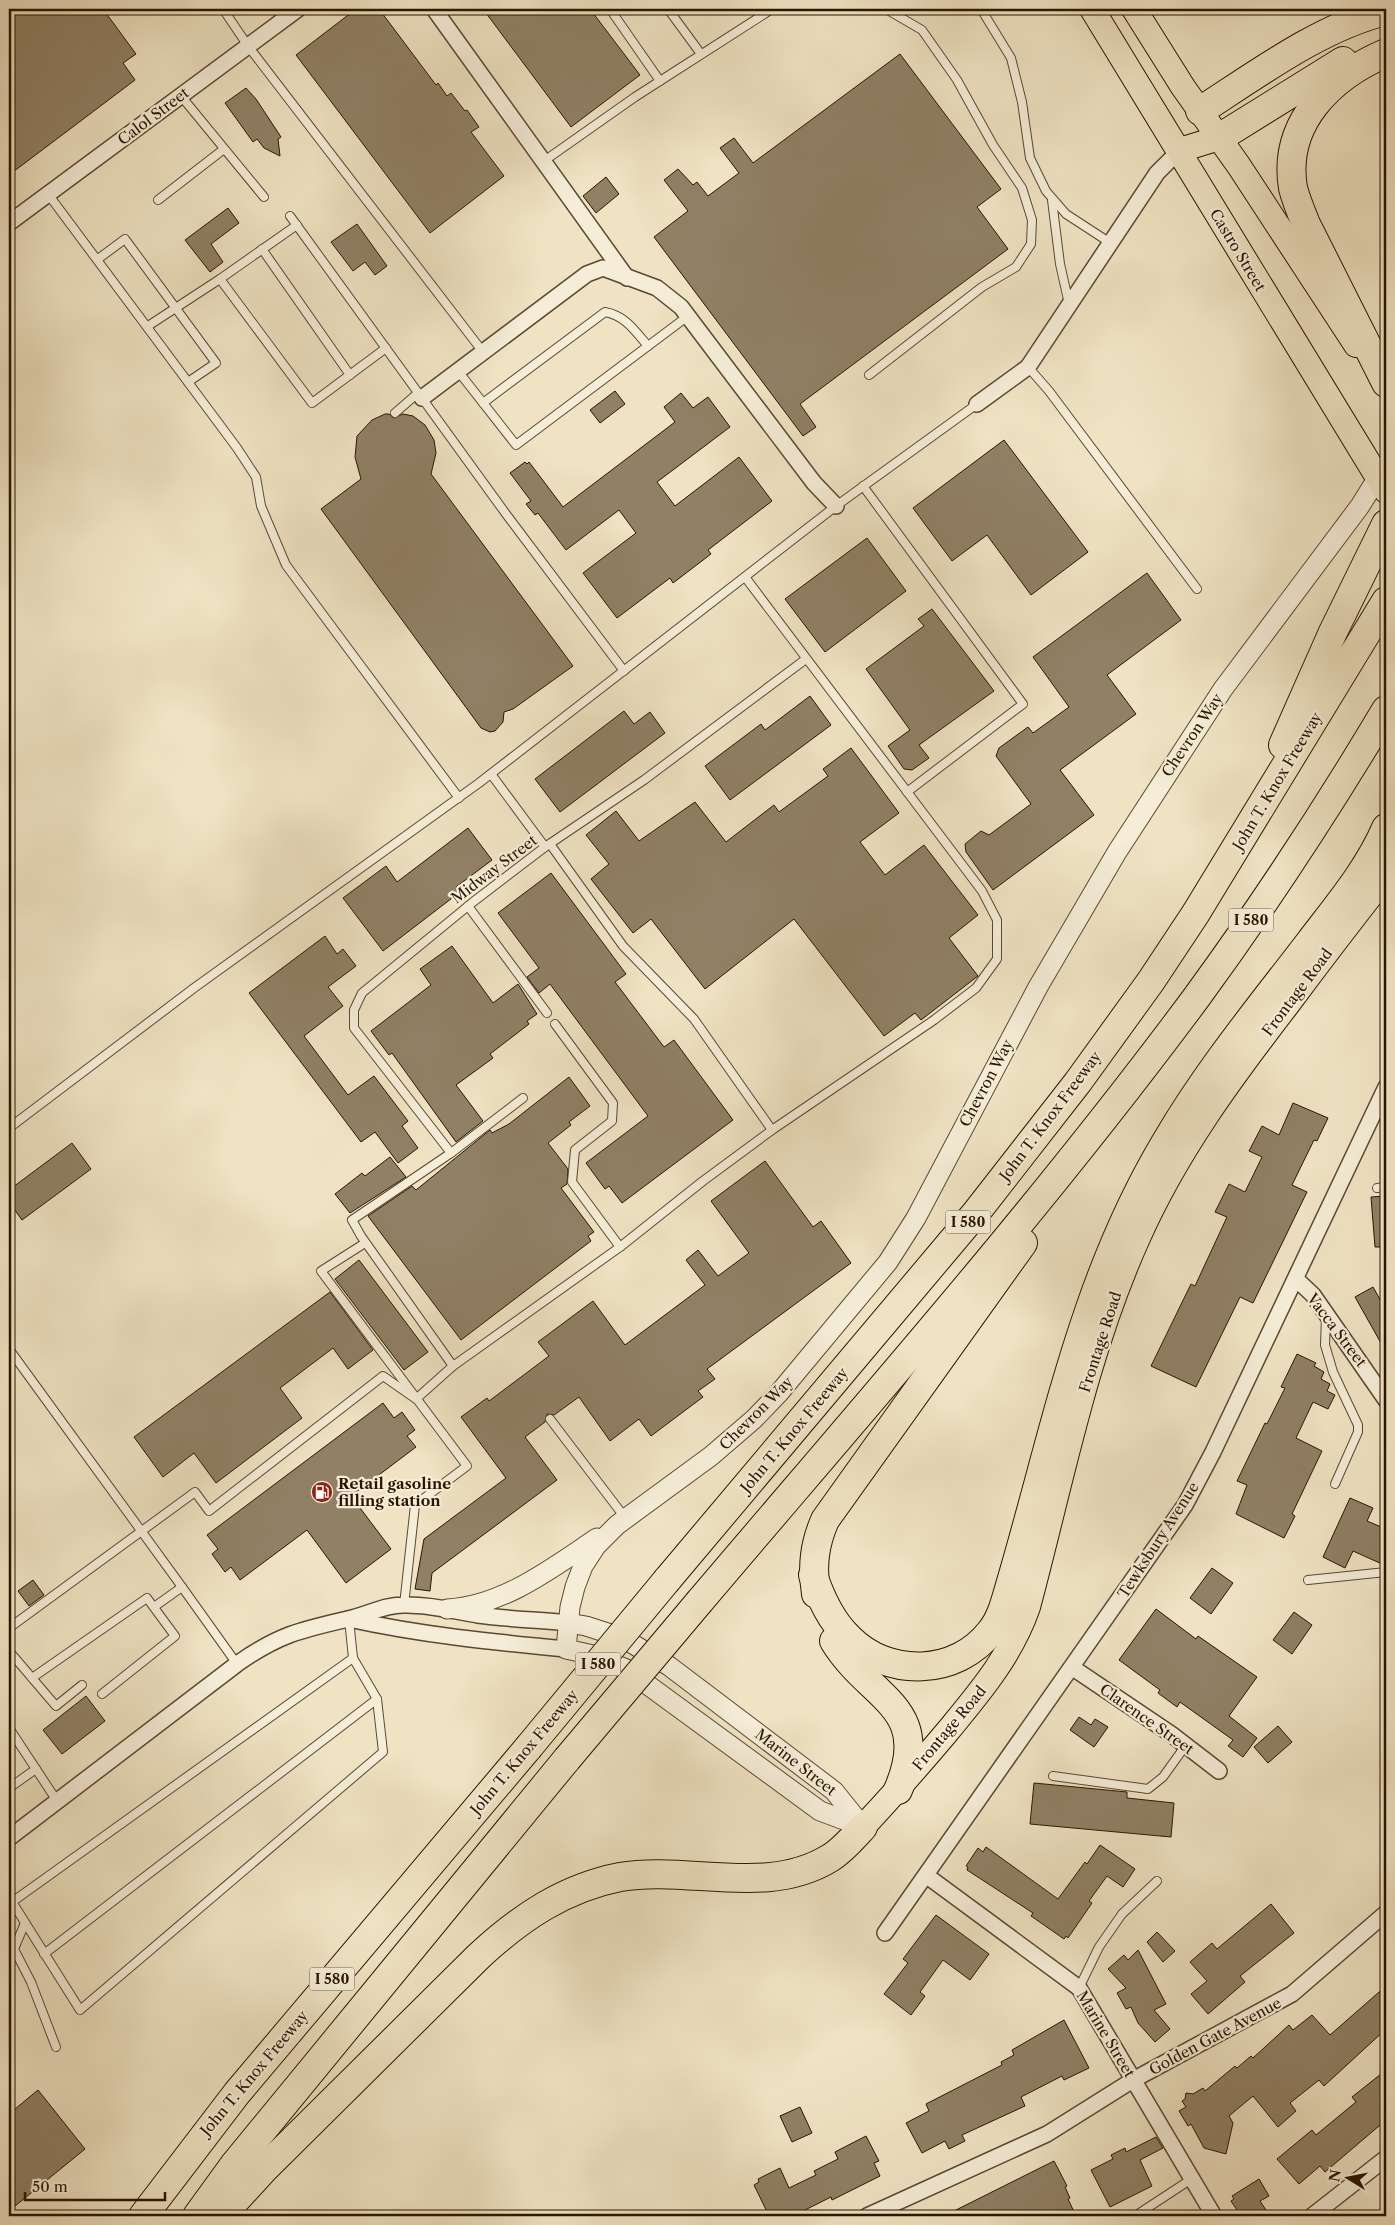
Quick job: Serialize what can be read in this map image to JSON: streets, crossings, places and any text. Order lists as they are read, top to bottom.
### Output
{
  "streets": {
    "highway": ["John T. Knox Freeway", "I 580"],
    "main road": ["Castro Street", "Frontage Road"],
    "street": [
      "Calol Street",
      "Chevron Way",
      "Vacca Street",
      "Tewksbury Avenue",
      "Clarence Street",
      "Marine Street",
      "Golden Gate Avenue"
    ],
    "lane": ["Midway Street"]
  },
  "crossings": [
    ["Castro Street", "Chevron Way"],
    ["Chevron Way", "Marine Street"],
    ["Frontage Road", "Marine Street"],
    ["Vacca Street", "Tewksbury Avenue"],
    ["Tewksbury Avenue", "Clarence Street"],
    ["Tewksbury Avenue", "Marine Street"],
    ["Marine Street", "Golden Gate Avenue"]
  ],
  "places": {
    "fuel station": ["Retail gasoline filling station"]
  },
  "scale_bar": "50 m",
  "north": "left"
}
